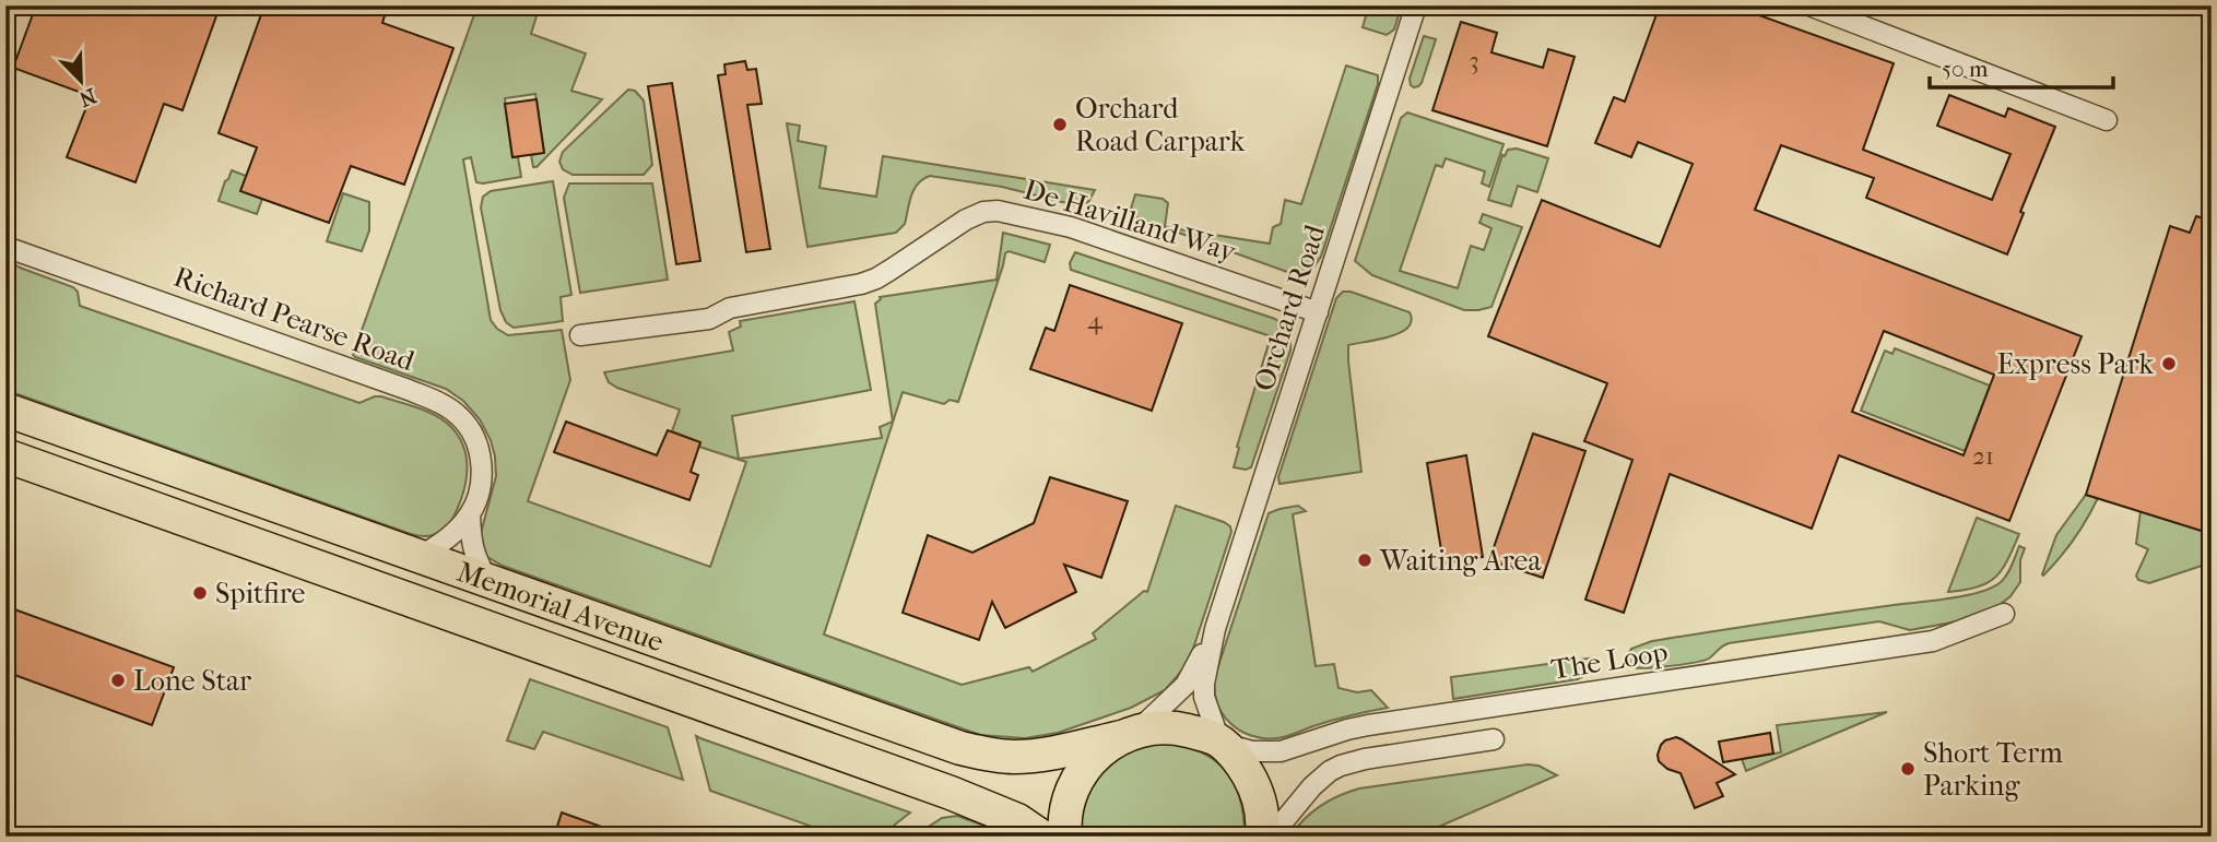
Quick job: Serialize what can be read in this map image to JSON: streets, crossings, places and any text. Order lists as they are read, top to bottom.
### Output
{
  "streets": {
    "main road": ["Memorial Avenue"],
    "street": [
      "De Havilland Way",
      "Orchard Road",
      "Richard Pearse Road",
      "The Loop"
    ]
  },
  "crossings": [
    ["De Havilland Way", "Orchard Road"],
    ["Orchard Road", "Memorial Avenue"],
    ["Orchard Road", "The Loop"],
    ["Richard Pearse Road", "Memorial Avenue"],
    ["Memorial Avenue", "The Loop"]
  ],
  "places": [
    "Orchard Road Carpark",
    "Express Park",
    "Waiting Area",
    "Spitfire",
    "Lone Star",
    "Short Term Parking"
  ],
  "house_numbers": ["3", "4", "21"],
  "scale_bar": "50 m",
  "north": "bottom right"
}
